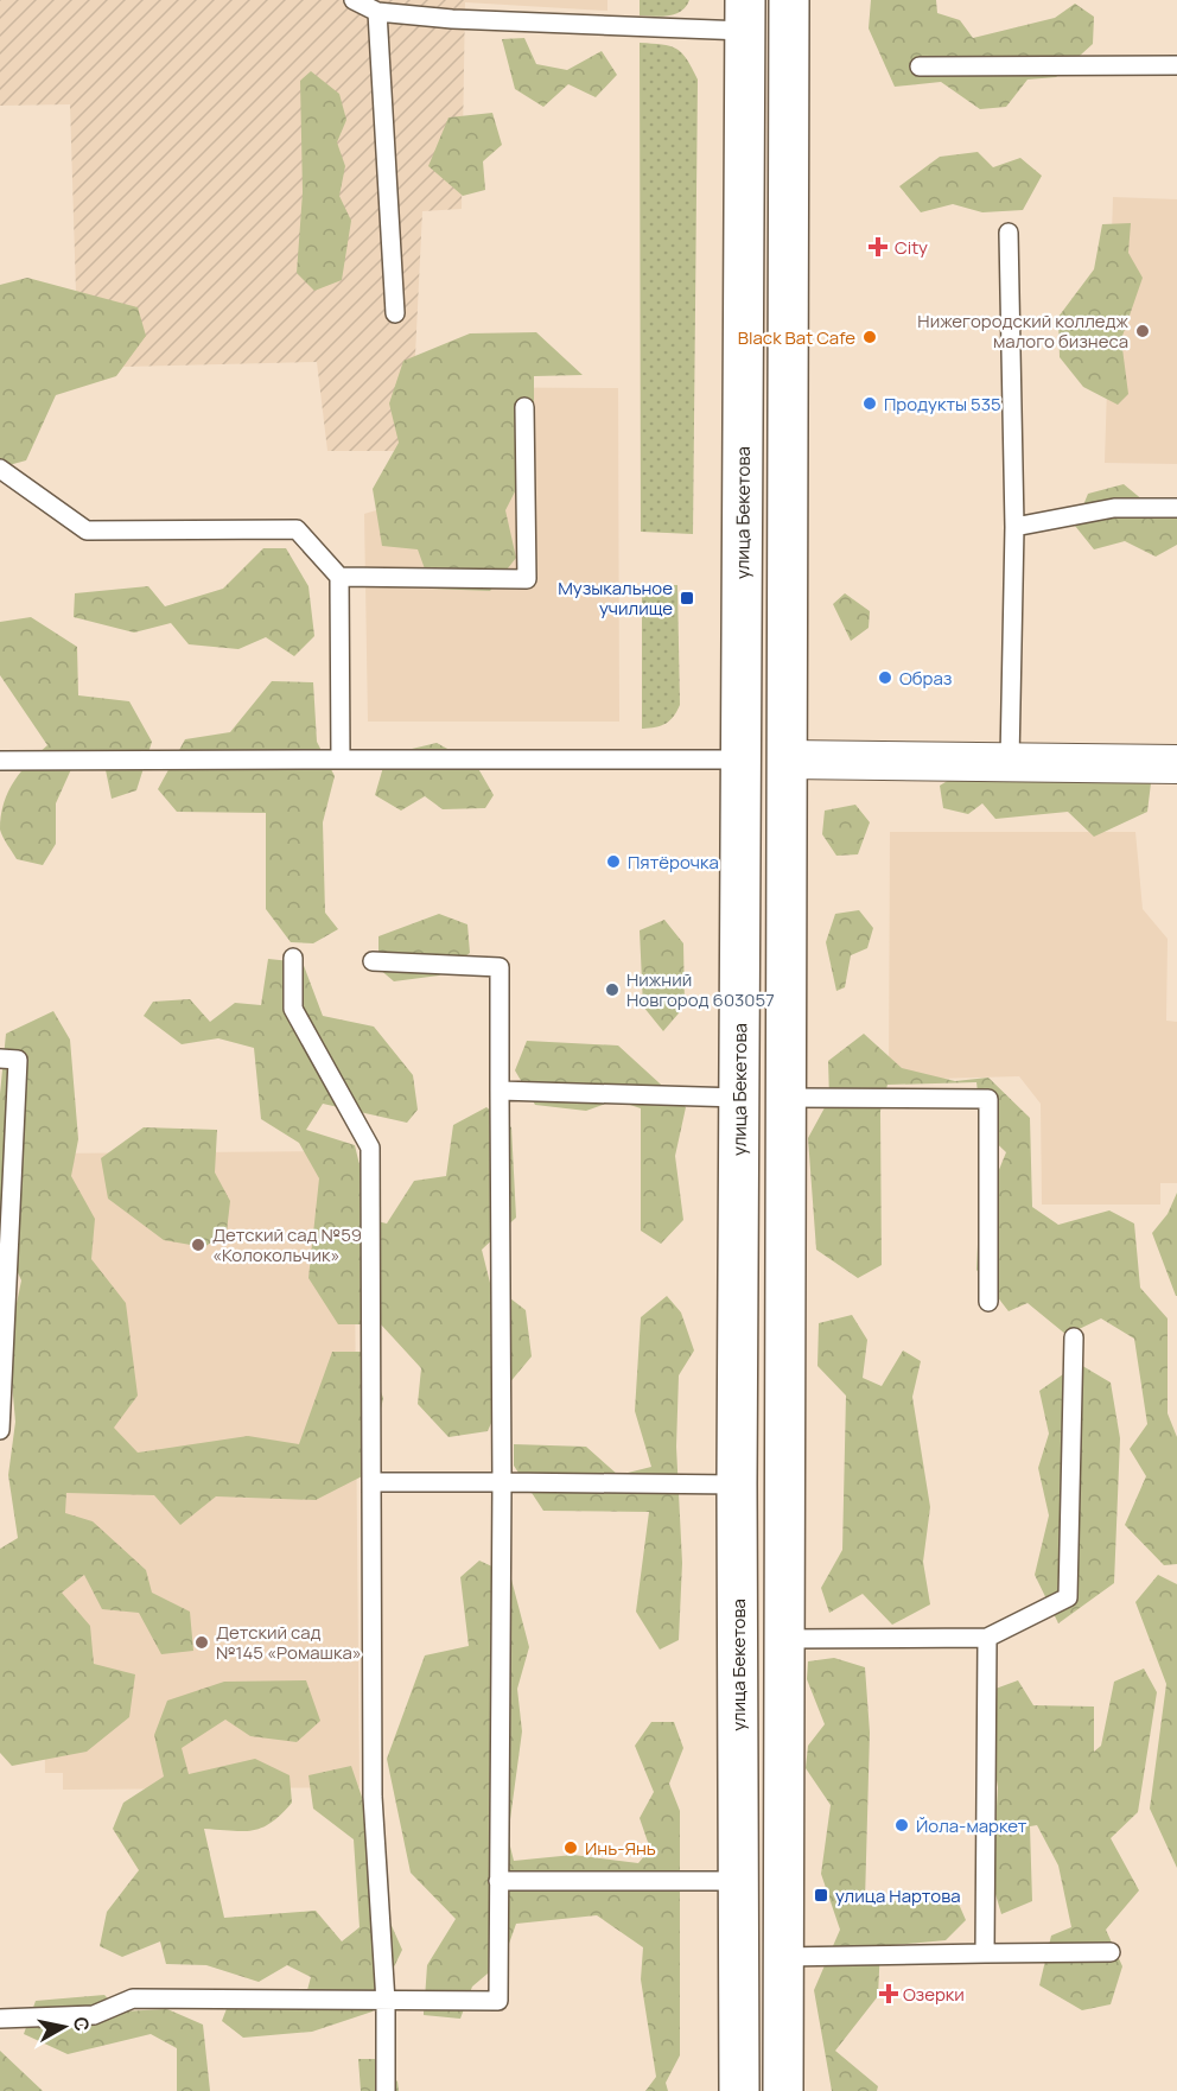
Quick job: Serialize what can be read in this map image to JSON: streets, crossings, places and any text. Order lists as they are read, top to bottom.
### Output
{
  "streets": {
    "main road": ["улица Бекетова"]
  },
  "places": {
    "health": ["City", "Озерки"],
    "other": [
      "Нижегородский колледж малого бизнеса",
      "Black Bat Cafe",
      "Продукты 535",
      "Образ",
      "Пятёрочка",
      "Нижний Новгород 603057",
      "Детский сад №59 «Колокольчик»",
      "Детский сад №145 «Ромашка»",
      "Йола-маркет",
      "Инь-Янь"
    ],
    "transit": ["Музыкальное училище", "улица Нартова"]
  },
  "north": "right"
}
